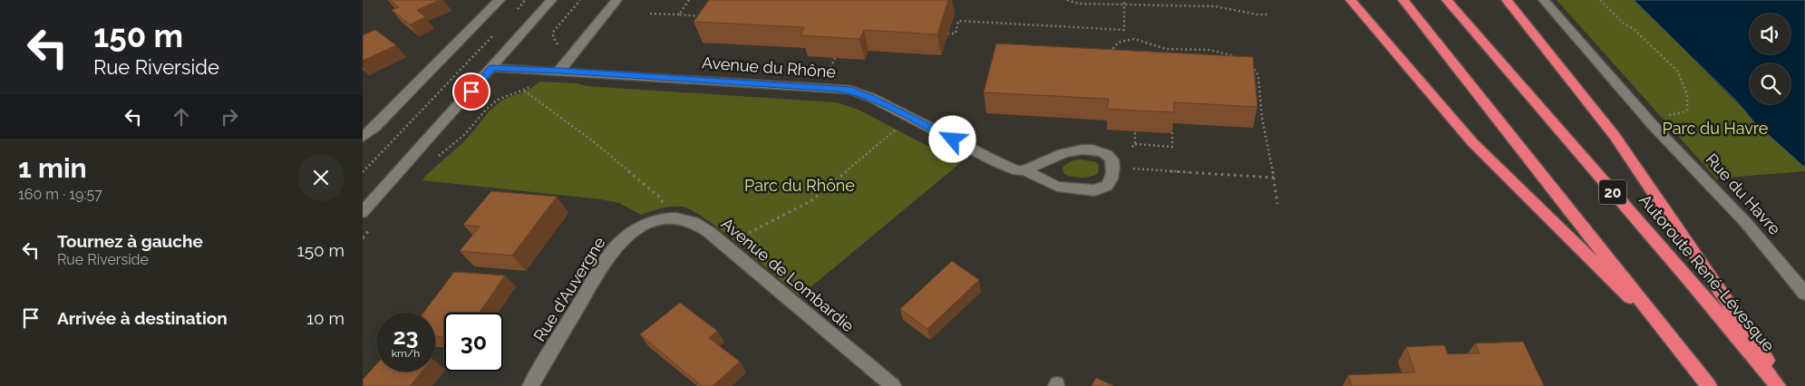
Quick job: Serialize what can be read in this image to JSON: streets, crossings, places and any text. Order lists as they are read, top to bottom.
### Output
{
  "streets": {
    "highway": ["20", "Autoroute René-Lévesque"],
    "street": [
      "Avenue du Rhône",
      "Rue du Havre",
      "Avenue de Lombardie",
      "Rue d'Auvergne"
    ]
  },
  "crossings": [
    ["Avenue de Lombardie", "Rue d'Auvergne"]
  ],
  "parks": ["Parc du Havre", "Parc du Rhône"],
  "page": {
    "turn": ["150 m", "Rue Riverside"],
    "heading": ["1 min", "160 m · 19:57"],
    "list": [
      {
        "name": "Tournez à gauche",
        "note": "Rue Riverside",
        "value": "150 m"
      },
      {
        "name": "Arrivée à destination",
        "value": "10 m"
      }
    ],
    "speed": "23 km/h",
    "limit": "30"
  }
}
